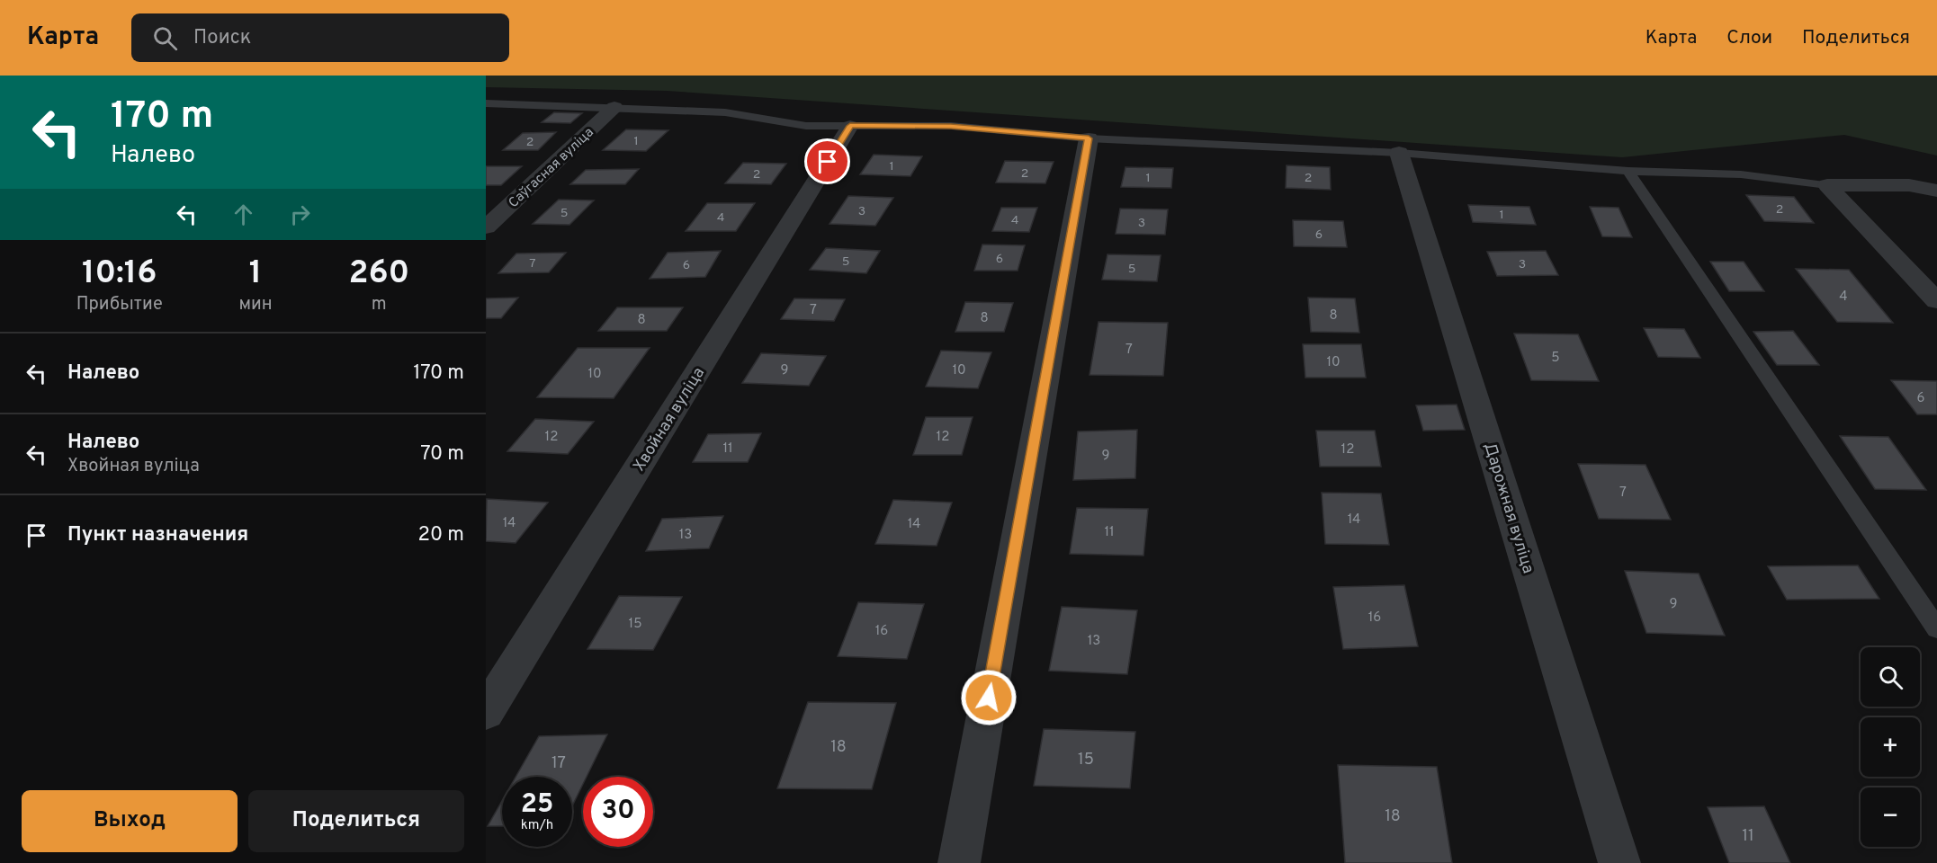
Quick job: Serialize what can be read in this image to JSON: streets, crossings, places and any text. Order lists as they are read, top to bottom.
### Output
{
  "streets": {
    "street": ["Саўгасная вуліца", "Хвойная вуліца", "Дарожная вуліца"]
  },
  "house_numbers": [
    "1",
    "2",
    "1",
    "2",
    "2",
    "1",
    "2",
    "2",
    "3",
    "5",
    "1",
    "4",
    "4",
    "3",
    "6",
    "6",
    "5",
    "7",
    "3",
    "6",
    "5",
    "4",
    "7",
    "8",
    "8",
    "8",
    "7",
    "5",
    "10",
    "9",
    "10",
    "10",
    "6",
    "12",
    "12",
    "11",
    "12",
    "9",
    "7",
    "14",
    "14",
    "14",
    "11",
    "13",
    "9",
    "16",
    "15",
    "16",
    "13",
    "18",
    "15",
    "17",
    "18",
    "11"
  ],
  "page": {
    "header": "Карта",
    "search": "Поиск",
    "nav": ["Карта", "Слои", "Поделиться"],
    "turn": ["170 m", "Налево"],
    "eta": [
      "10:16",
      "Прибытие",
      "1",
      "мин",
      "260",
      "m"
    ],
    "list": [
      {
        "name": "Налево",
        "value": "170 m"
      },
      {
        "name": "Налево",
        "note": "Хвойная вуліца",
        "value": "70 m"
      },
      {
        "name": "Пункт назначения",
        "value": "20 m"
      }
    ],
    "map_buttons": ["+", "−"],
    "speed": "25 km/h",
    "limit": "30",
    "buttons": ["Выход", "Поделиться"]
  }
}
